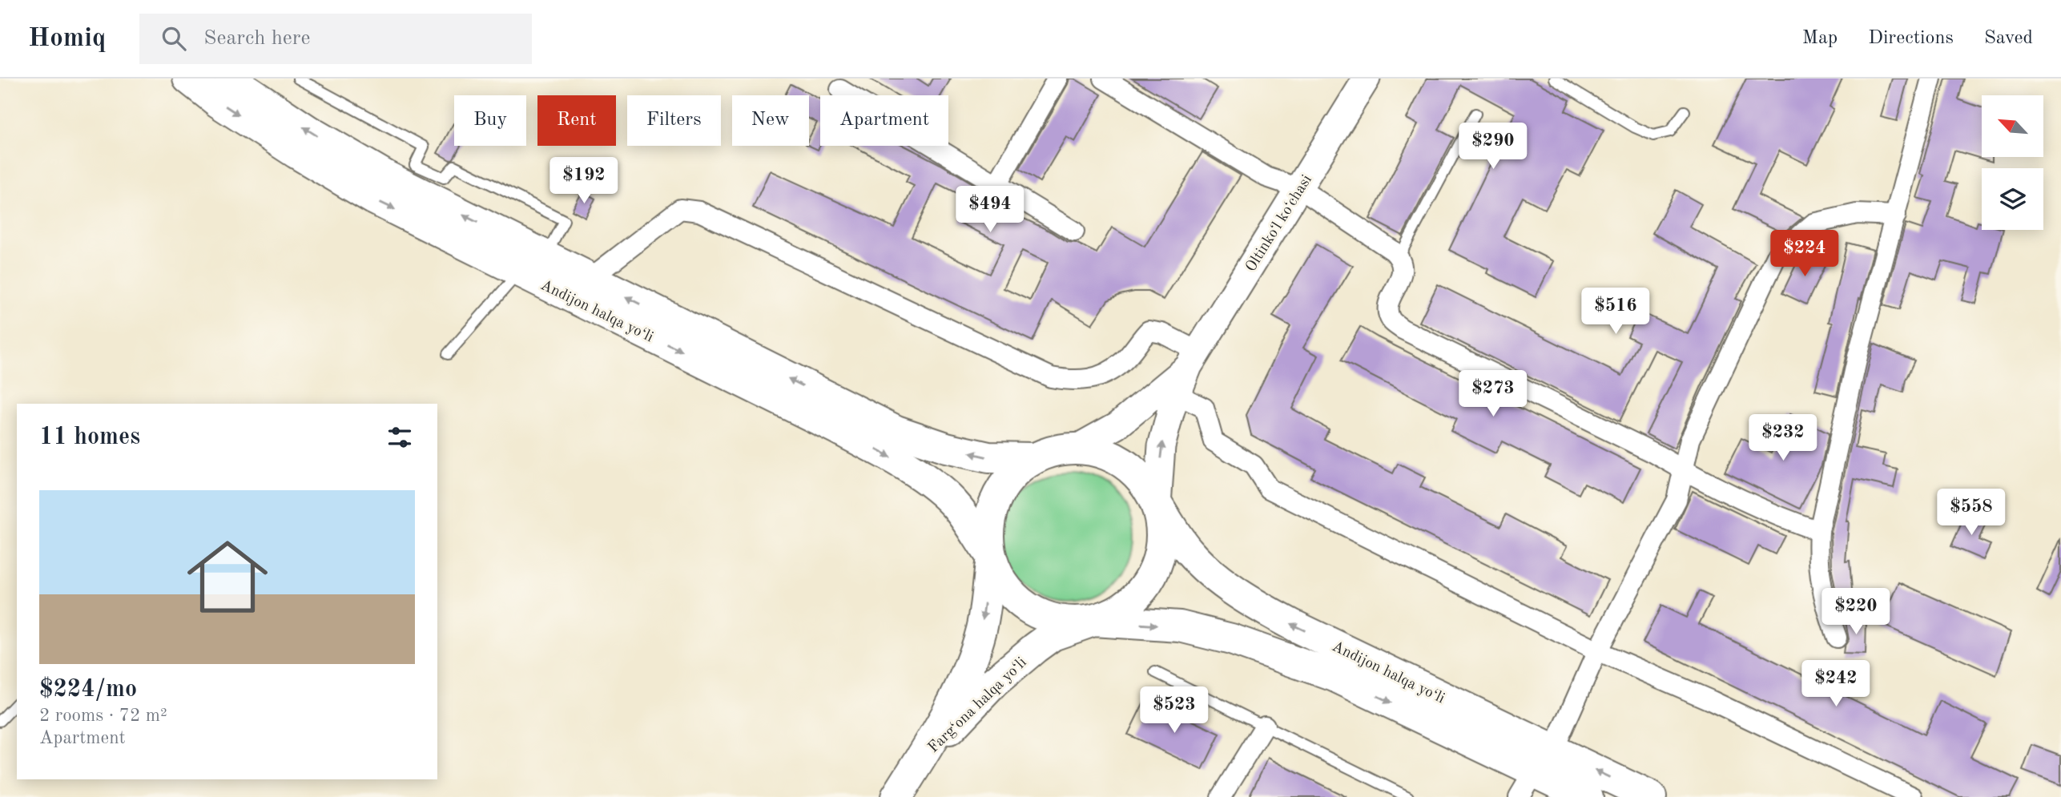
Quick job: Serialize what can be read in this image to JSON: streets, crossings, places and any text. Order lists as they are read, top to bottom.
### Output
{
  "streets": {
    "highway": ["Andijon halqa yo‘li", "Farg‘ona halqa yo‘li"],
    "main road": ["Oltinkoʻl koʻchasi"]
  },
  "crossings": [
    ["Oltinkoʻl koʻchasi", "Andijon halqa yo‘li"],
    ["Oltinkoʻl koʻchasi", "Farg‘ona halqa yo‘li"],
    ["Andijon halqa yo‘li", "Farg‘ona halqa yo‘li"]
  ],
  "one_way": ["Farg‘ona halqa yo‘li"],
  "north": "top left",
  "page": {
    "header": "Homiq",
    "search": "Search here",
    "nav": ["Map", "Directions", "Saved"],
    "chip": [
      "Buy",
      "Rent",
      "Filters",
      "New",
      "Apartment"
    ],
    "price": [
      "$290",
      "$192",
      "$494",
      "$224",
      "$516",
      "$273",
      "$232",
      "$558",
      "$220",
      "$242",
      "$523"
    ],
    "heading": "11 homes",
    "list": [
      {
        "name": "$224/mo",
        "note": "2 rooms · 72 m² · Apartment"
      }
    ]
  }
}
